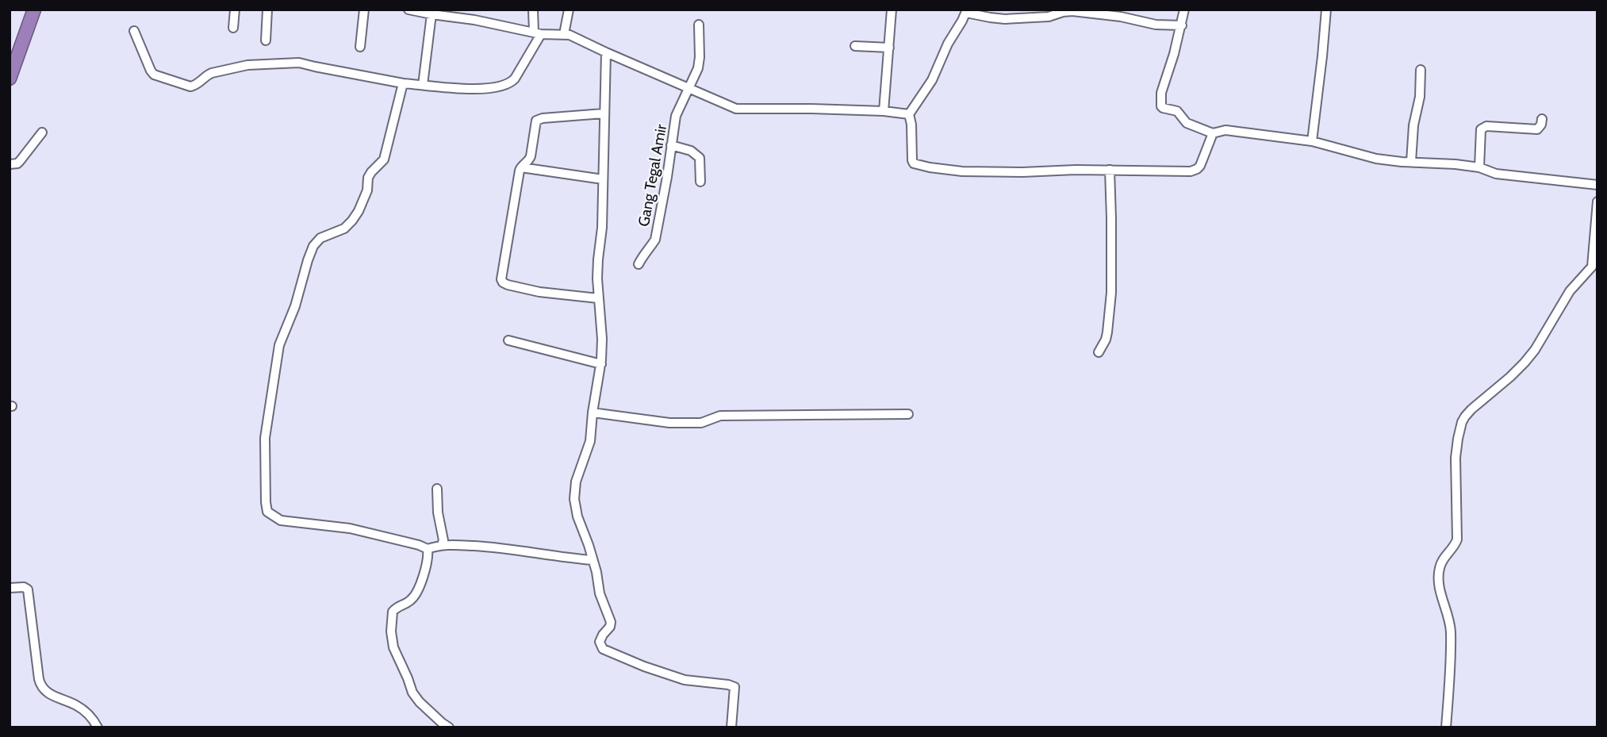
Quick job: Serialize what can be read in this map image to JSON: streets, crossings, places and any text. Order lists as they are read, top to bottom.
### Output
{
  "streets": {
    "street": ["Gang Tegal Amir"]
  }
}
